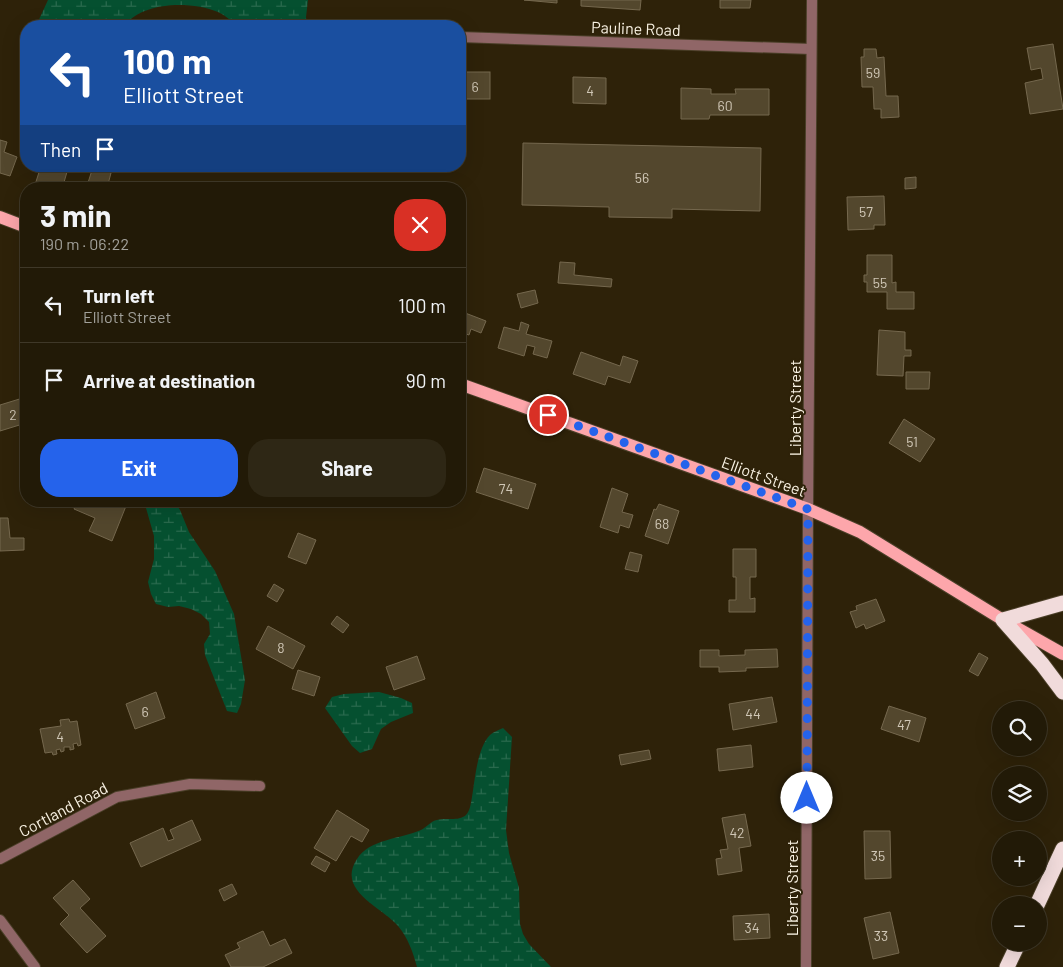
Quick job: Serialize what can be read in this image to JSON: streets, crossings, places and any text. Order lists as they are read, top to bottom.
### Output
{
  "streets": {
    "main road": ["Elliott Street"],
    "street": ["Pauline Road", "Liberty Street", "Cortland Road"]
  },
  "crossings": [
    ["Pauline Road", "Liberty Street"],
    ["Liberty Street", "Elliott Street"]
  ],
  "house_numbers": [
    "59",
    "6",
    "4",
    "60",
    "56",
    "57",
    "55",
    "2",
    "51",
    "74",
    "68",
    "8",
    "6",
    "44",
    "47",
    "4",
    "42",
    "35",
    "34",
    "33"
  ],
  "page": {
    "turn": ["100 m", "Elliott Street"],
    "then": "Then",
    "heading": ["3 min", "190 m · 06:22"],
    "list": [
      {
        "name": "Turn left",
        "note": "Elliott Street",
        "value": "100 m"
      },
      {
        "name": "Arrive at destination",
        "value": "90 m"
      }
    ],
    "buttons": ["Exit", "Share"],
    "map_buttons": ["+", "−"]
  }
}
